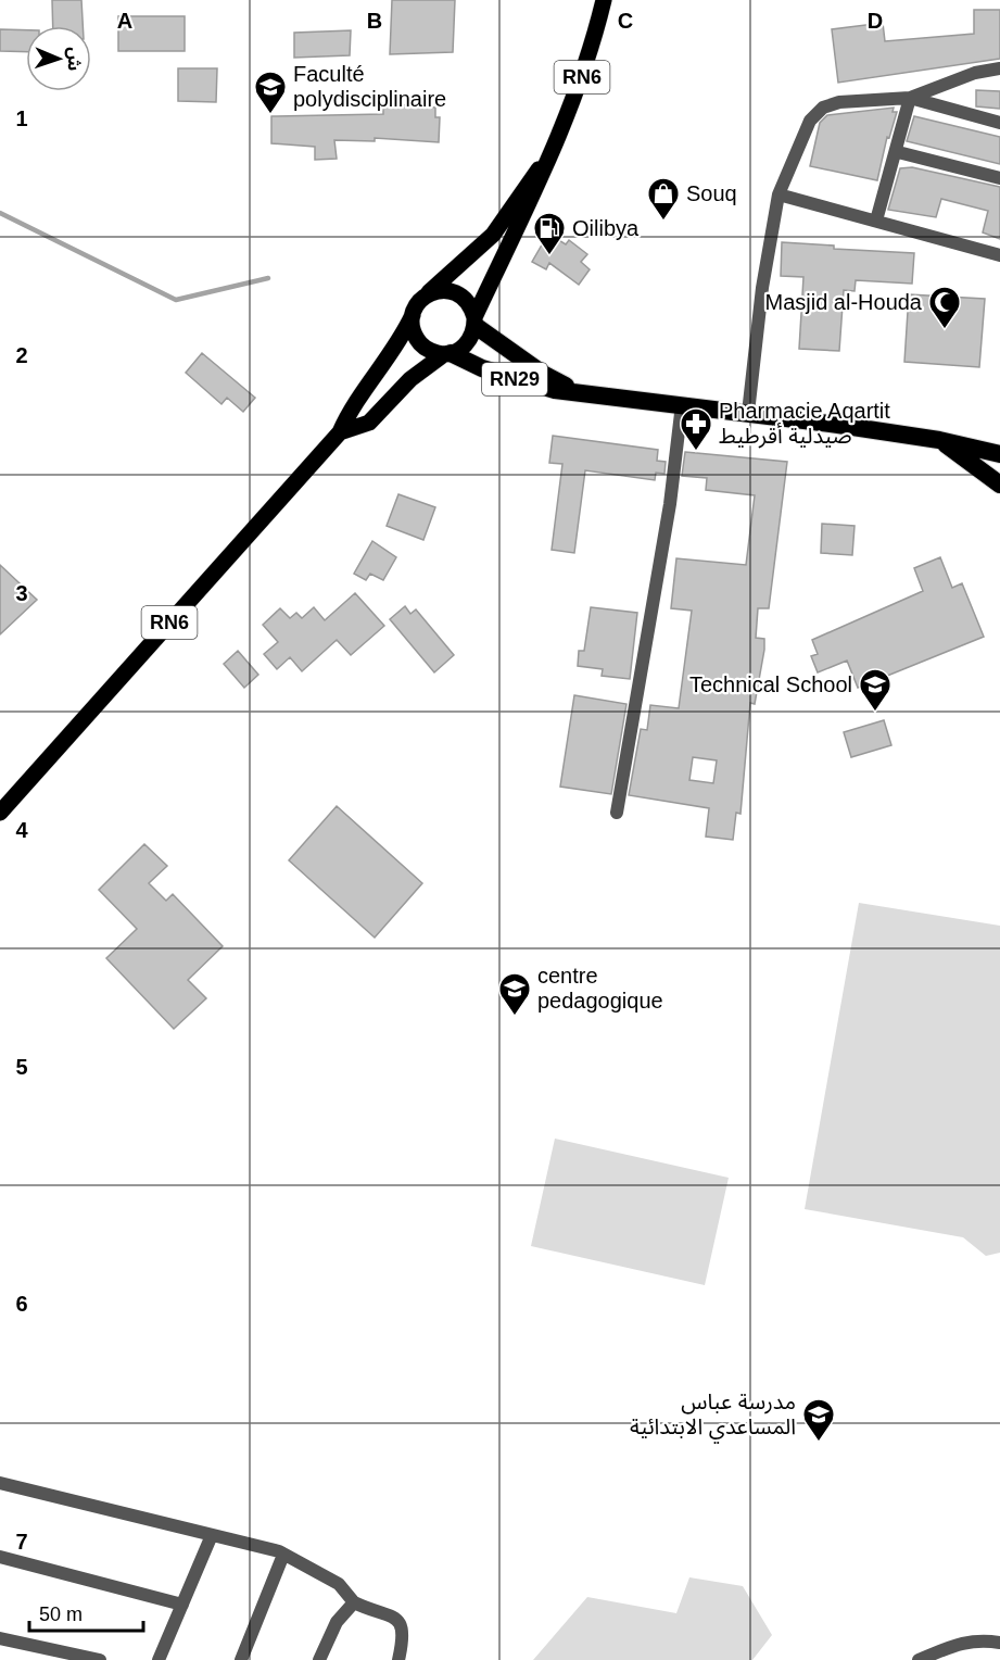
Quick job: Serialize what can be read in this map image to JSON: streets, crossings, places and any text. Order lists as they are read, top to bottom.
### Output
{
  "streets": {
    "highway": ["RN29"],
    "main road": ["RN6"]
  },
  "crossings": [
    ["RN6", "RN29"]
  ],
  "places": {
    "school or university": [
      "Faculté polydisciplinaire",
      "Technical School",
      "centre pedagogique",
      "مدرسة عباس المساعدي الابتدائية"
    ],
    "shop": ["Souq"],
    "fuel station": ["Oilibya"],
    "mosque": ["Masjid al-Houda"],
    "pharmacy": ["Pharmacie Aqartit صيدلية أقرطيط"]
  },
  "scale_bar": "50 m",
  "north": "right",
  "grid": {
    "columns": [
      "A",
      "B",
      "C",
      "D"
    ],
    "rows": [
      "1",
      "2",
      "3",
      "4",
      "5",
      "6",
      "7"
    ]
  }
}
